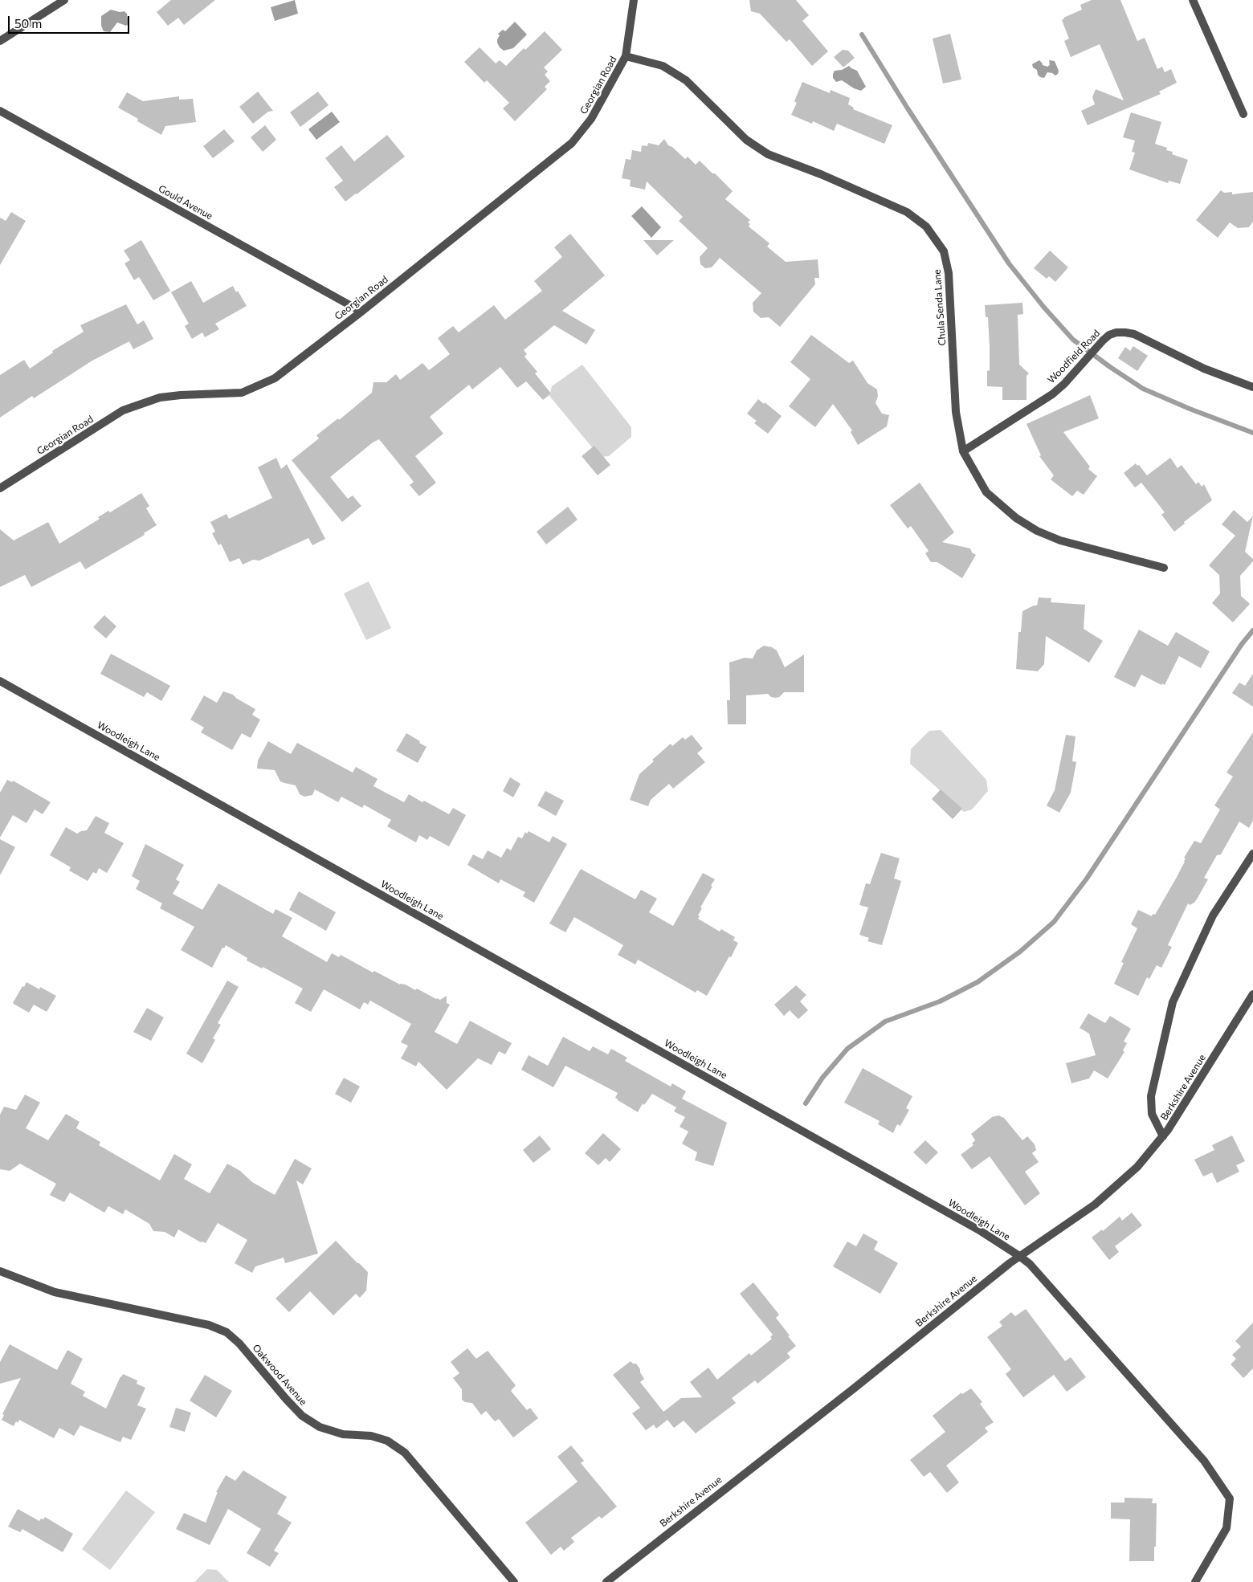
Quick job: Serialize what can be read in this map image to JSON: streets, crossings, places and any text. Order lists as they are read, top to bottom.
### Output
{
  "streets": {
    "street": [
      "Georgian Road",
      "Gould Avenue",
      "Chula Senda Lane",
      "Woodfield Road",
      "Woodleigh Lane",
      "Berkshire Avenue",
      "Oakwood Avenue"
    ]
  },
  "crossings": [
    ["Georgian Road", "Gould Avenue"],
    ["Georgian Road", "Chula Senda Lane"],
    ["Chula Senda Lane", "Woodfield Road"],
    ["Woodleigh Lane", "Berkshire Avenue"]
  ],
  "scale_bar": "50 m"
}
